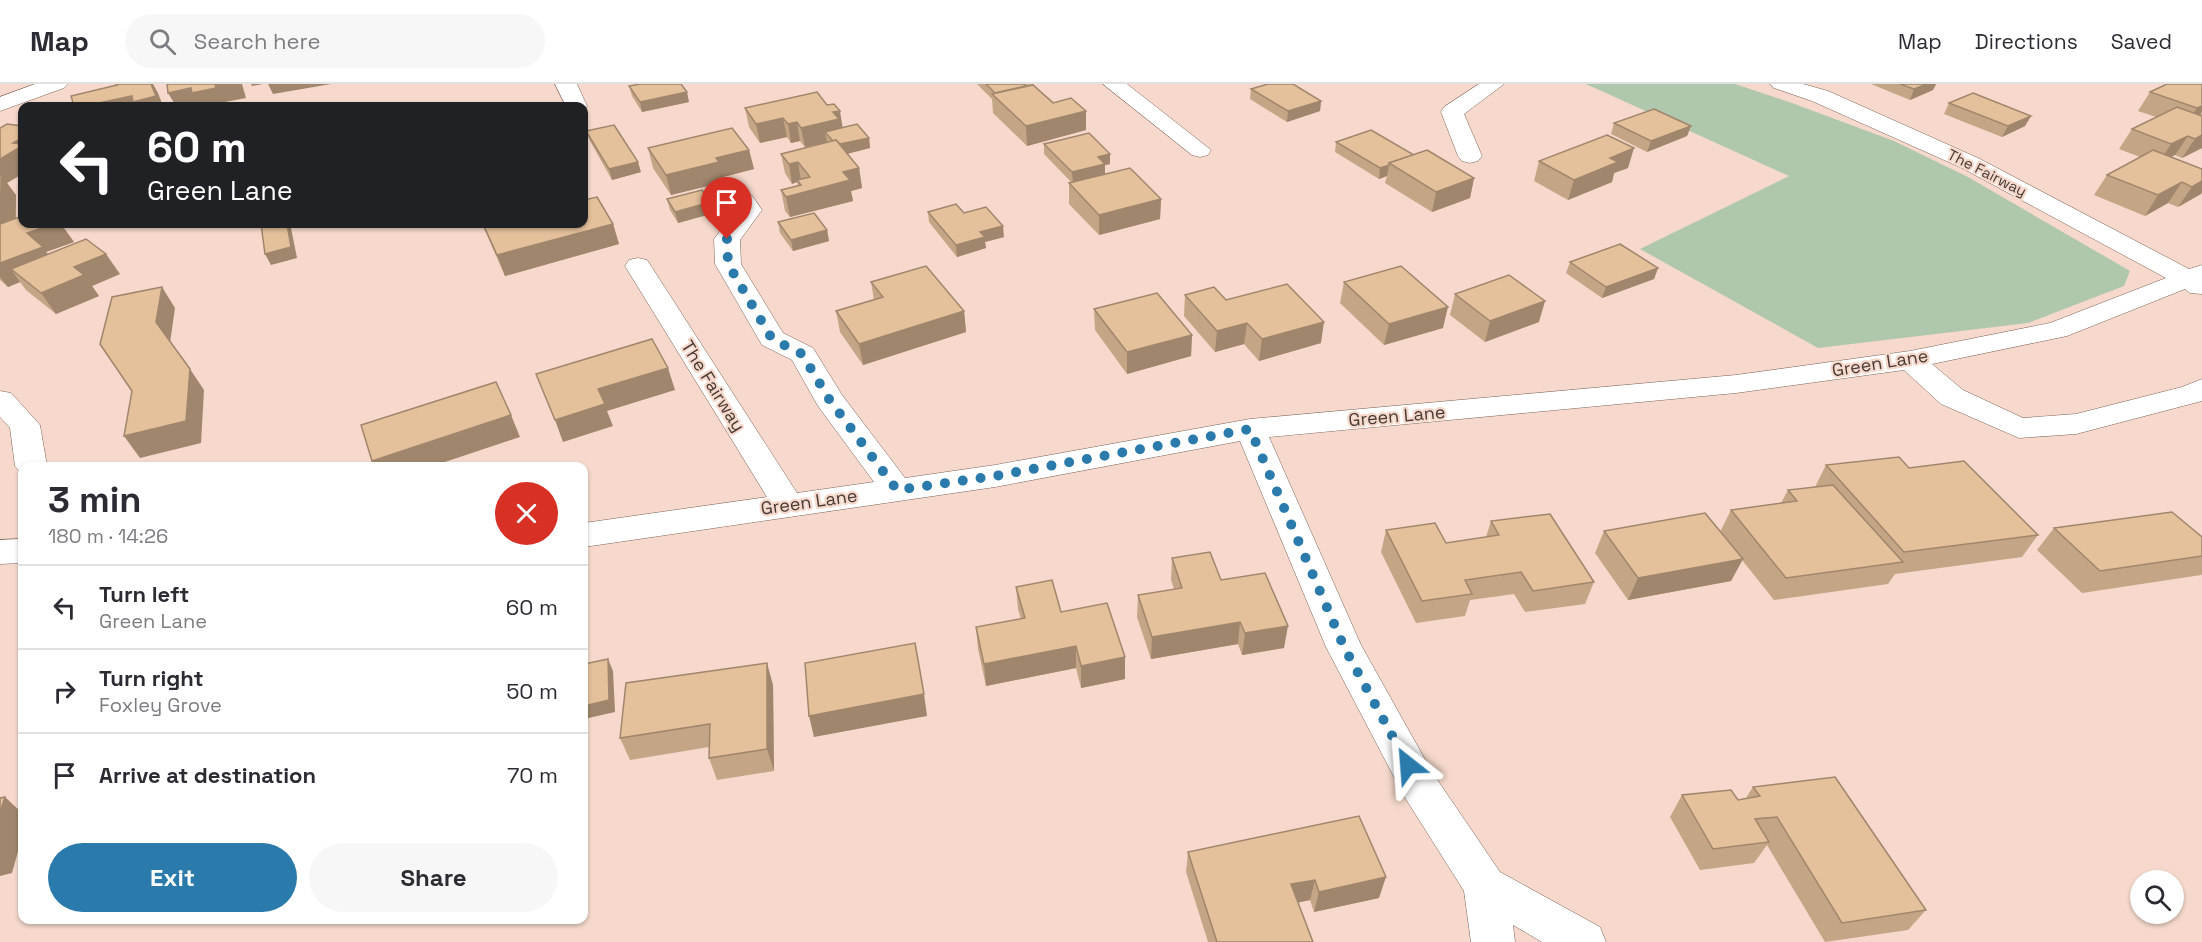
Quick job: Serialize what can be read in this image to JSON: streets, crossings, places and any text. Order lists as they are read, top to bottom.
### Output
{
  "streets": {
    "street": ["The Fairway", "Green Lane"]
  },
  "crossings": [
    ["The Fairway", "Green Lane"]
  ],
  "page": {
    "header": "Map",
    "search": "Search here",
    "nav": ["Map", "Directions", "Saved"],
    "turn": ["60 m", "Green Lane"],
    "heading": ["3 min", "180 m · 14:26"],
    "list": [
      {
        "name": "Turn left",
        "note": "Green Lane",
        "value": "60 m"
      },
      {
        "name": "Turn right",
        "note": "Foxley Grove",
        "value": "50 m"
      },
      {
        "name": "Arrive at destination",
        "value": "70 m"
      }
    ],
    "buttons": ["Exit", "Share"]
  }
}
